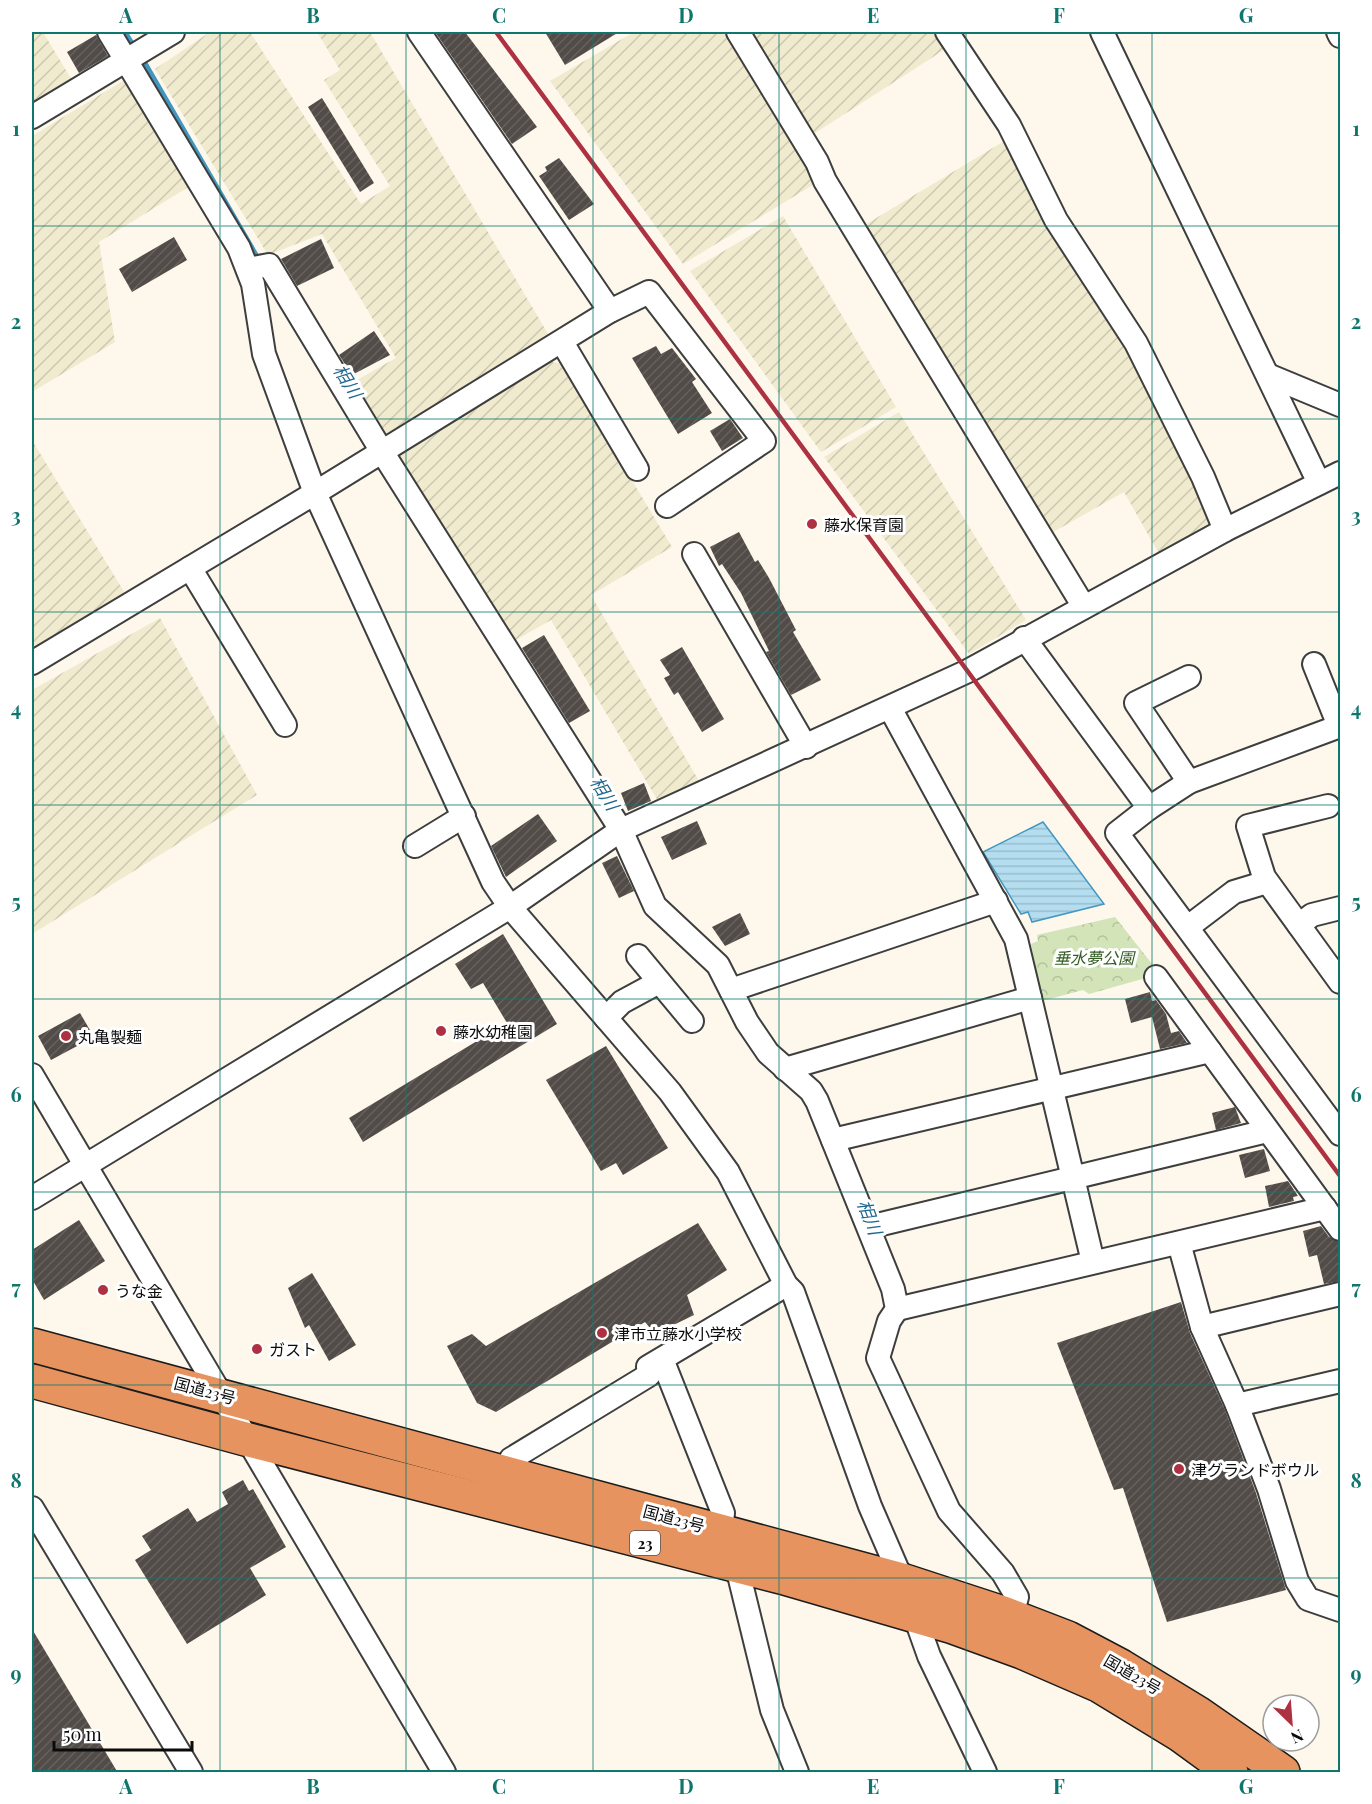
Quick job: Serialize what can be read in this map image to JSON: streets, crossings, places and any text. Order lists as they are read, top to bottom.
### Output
{
  "streets": {
    "highway": ["国道23号", "23"]
  },
  "water": ["相川"],
  "parks": ["垂水夢公園"],
  "places": [
    "藤水保育園",
    "藤水幼稚園",
    "丸亀製麺",
    "うな金",
    "津市立藤水小学校",
    "ガスト",
    "津グランドボウル"
  ],
  "scale_bar": "50 m",
  "north": "bottom right",
  "grid": {
    "columns": [
      "A",
      "B",
      "C",
      "D",
      "E",
      "F",
      "G"
    ],
    "rows": [
      "1",
      "2",
      "3",
      "4",
      "5",
      "6",
      "7",
      "8",
      "9"
    ]
  }
}
